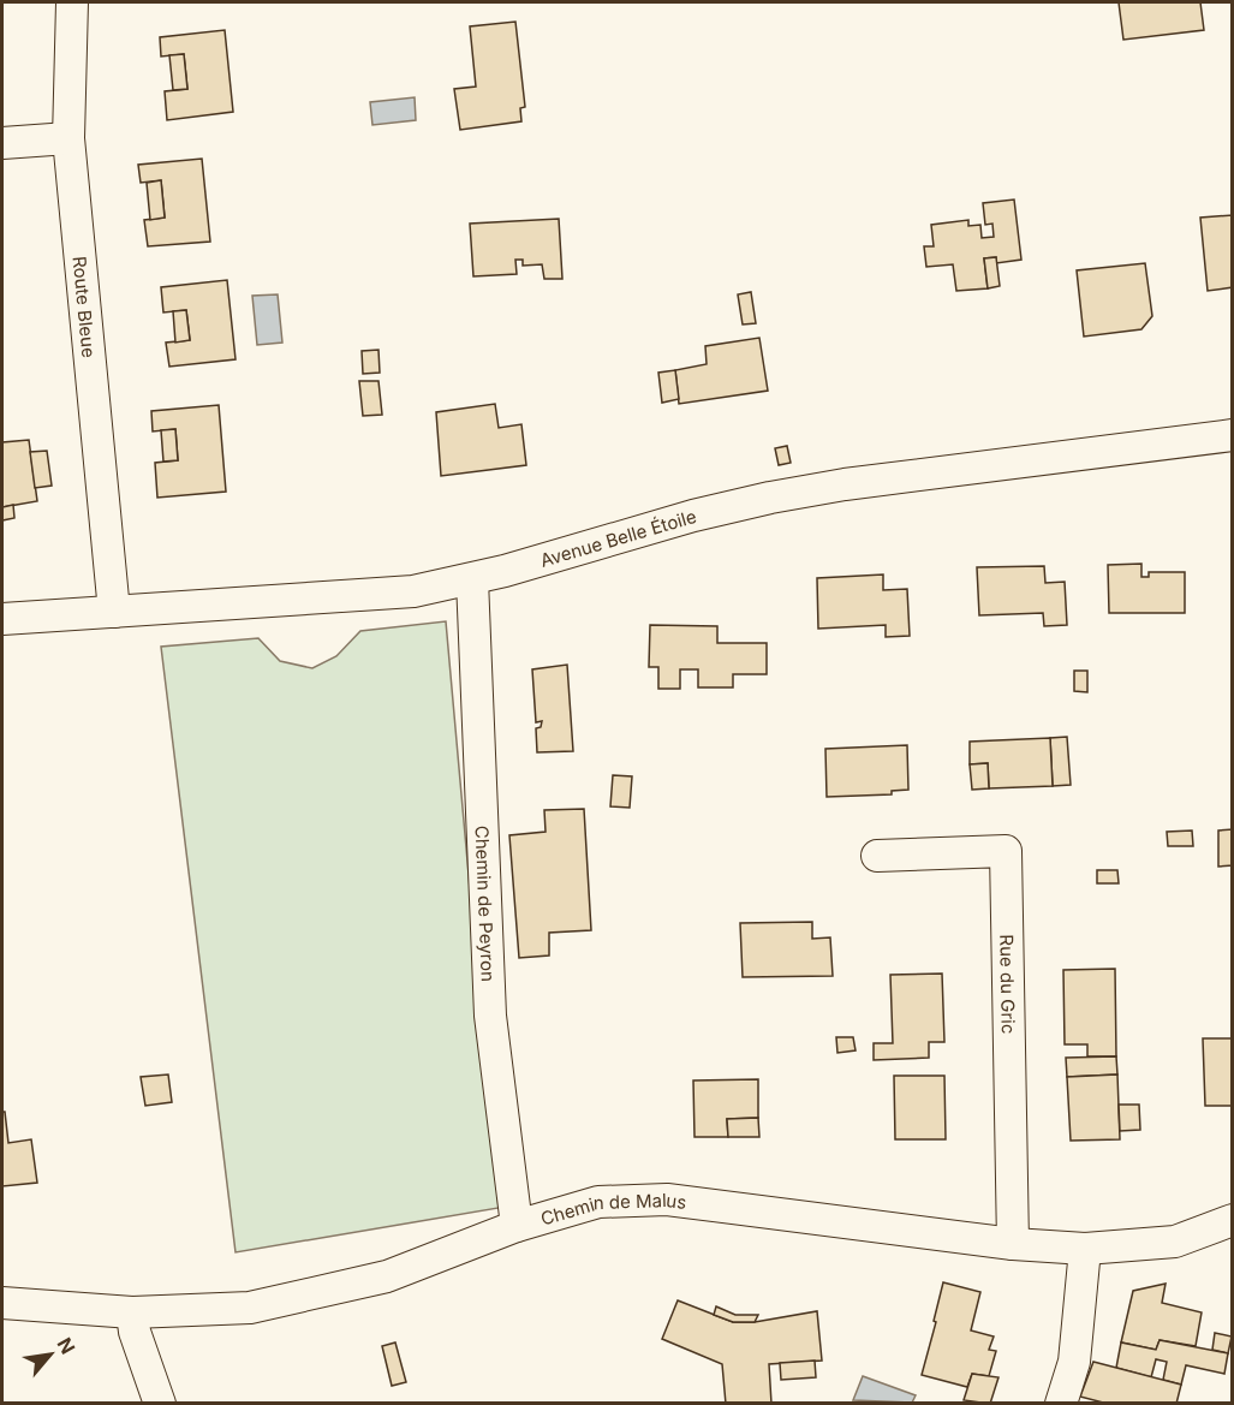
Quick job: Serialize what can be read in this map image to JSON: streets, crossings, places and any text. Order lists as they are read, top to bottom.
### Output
{
  "streets": {
    "street": [
      "Route Bleue",
      "Avenue Belle Étoile",
      "Chemin de Peyron",
      "Rue du Gric",
      "Chemin de Malus"
    ]
  },
  "crossings": [
    ["Route Bleue", "Avenue Belle Étoile"],
    ["Avenue Belle Étoile", "Chemin de Peyron"],
    ["Chemin de Peyron", "Chemin de Malus"],
    ["Rue du Gric", "Chemin de Malus"]
  ],
  "north": "top right"
}
